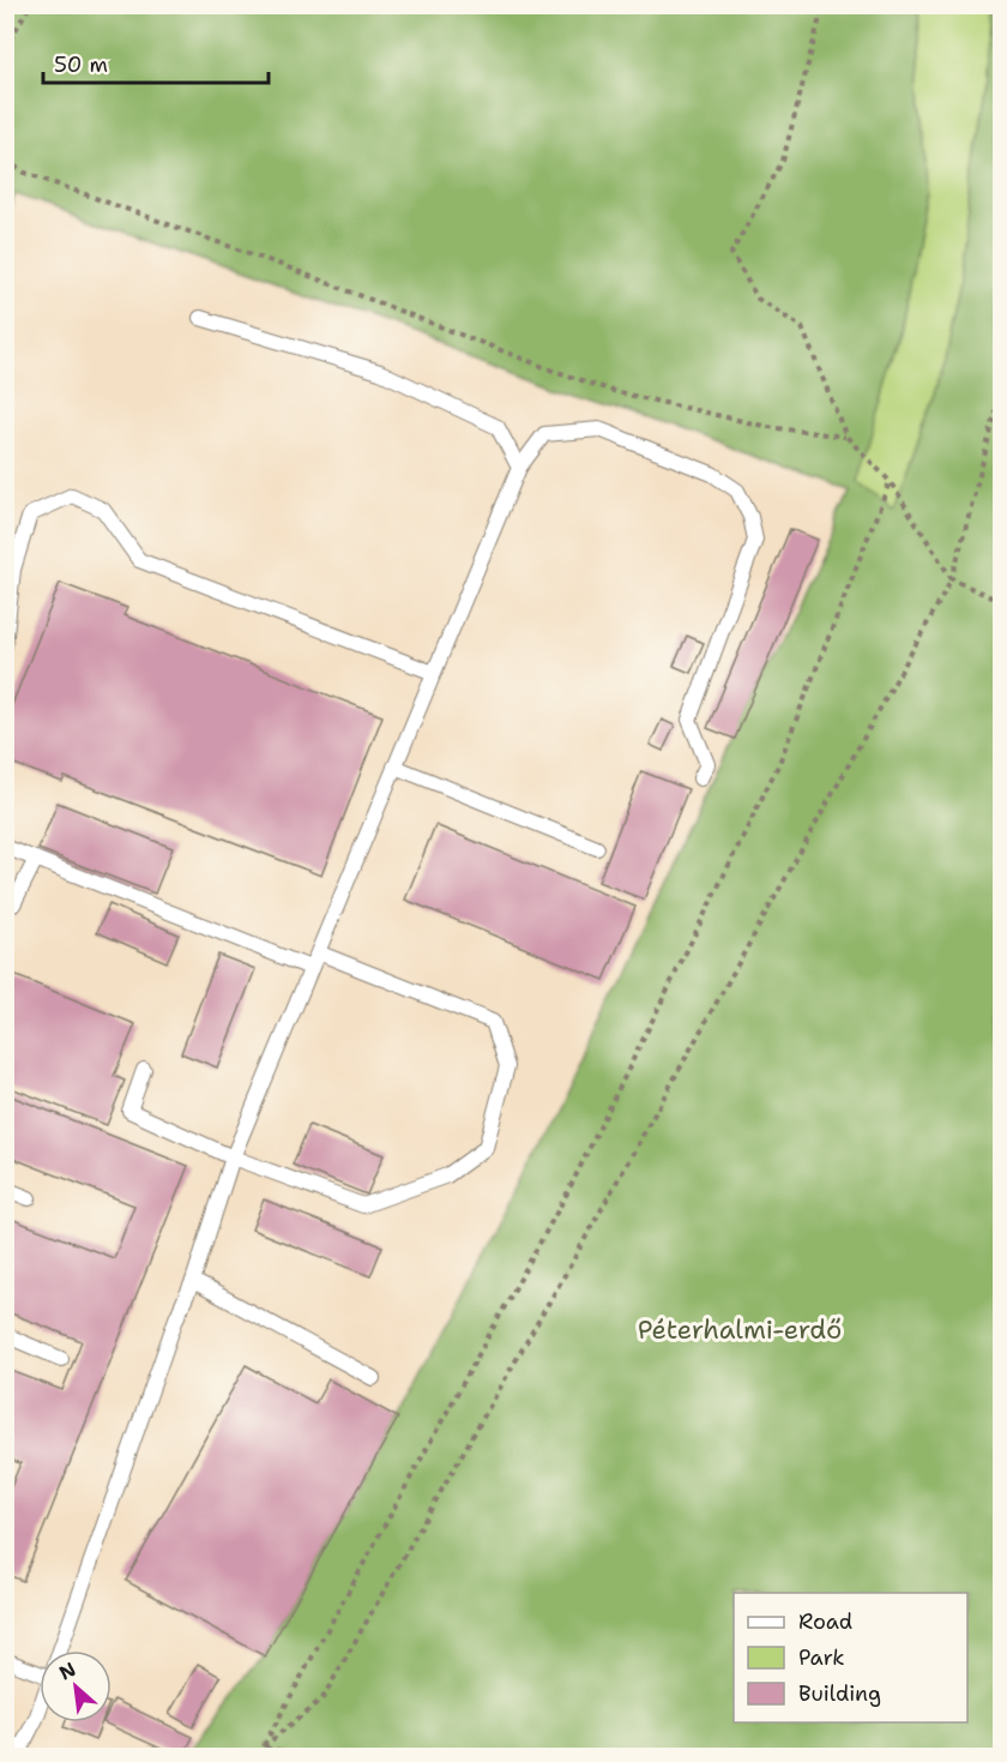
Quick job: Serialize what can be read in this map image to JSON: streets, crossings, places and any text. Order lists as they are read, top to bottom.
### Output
{
  "parks": ["Péterhalmi-erdő"],
  "legend": ["Road", "Park", "Building"],
  "scale_bar": "50 m",
  "north": "top left"
}
